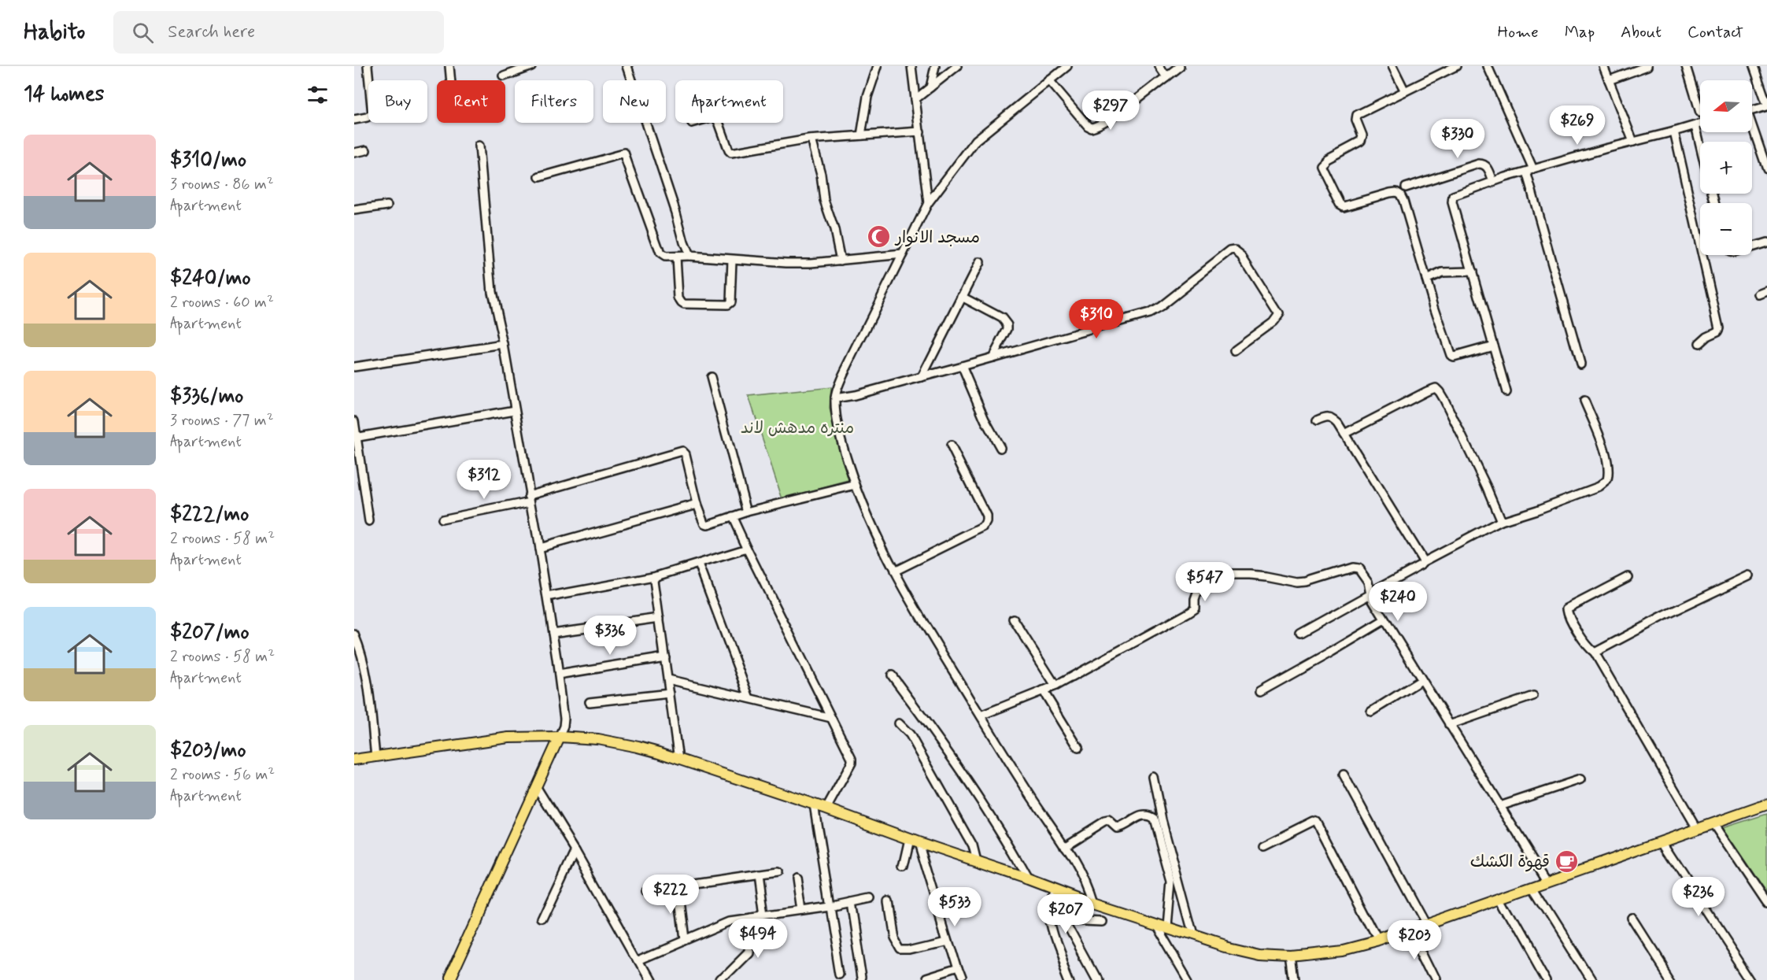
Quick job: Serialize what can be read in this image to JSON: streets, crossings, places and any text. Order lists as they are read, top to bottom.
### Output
{
  "parks": ["منتره مدهش لاند"],
  "places": {
    "mosque": ["مسجد الانوار"],
    "cafe": ["قهوة الكشك"]
  },
  "north": "left",
  "page": {
    "header": "Habito",
    "search": "Search here",
    "nav": [
      "Home",
      "Map",
      "About",
      "Contact"
    ],
    "heading": "14 homes",
    "map_buttons": ["+", "−"],
    "chip": [
      "Buy",
      "Rent",
      "Filters",
      "New",
      "Apartment"
    ],
    "price": [
      "$297",
      "$269",
      "$330",
      "$310",
      "$312",
      "$547",
      "$240",
      "$336",
      "$222",
      "$236",
      "$533",
      "$207",
      "$494",
      "$203"
    ],
    "list": [
      {
        "name": "$310/mo",
        "note": "3 rooms · 86 m² · Apartment"
      },
      {
        "name": "$240/mo",
        "note": "2 rooms · 60 m² · Apartment"
      },
      {
        "name": "$336/mo",
        "note": "3 rooms · 77 m² · Apartment"
      },
      {
        "name": "$222/mo",
        "note": "2 rooms · 58 m² · Apartment"
      },
      {
        "name": "$207/mo",
        "note": "2 rooms · 58 m² · Apartment"
      },
      {
        "name": "$203/mo",
        "note": "2 rooms · 56 m² · Apartment"
      }
    ]
  }
}
